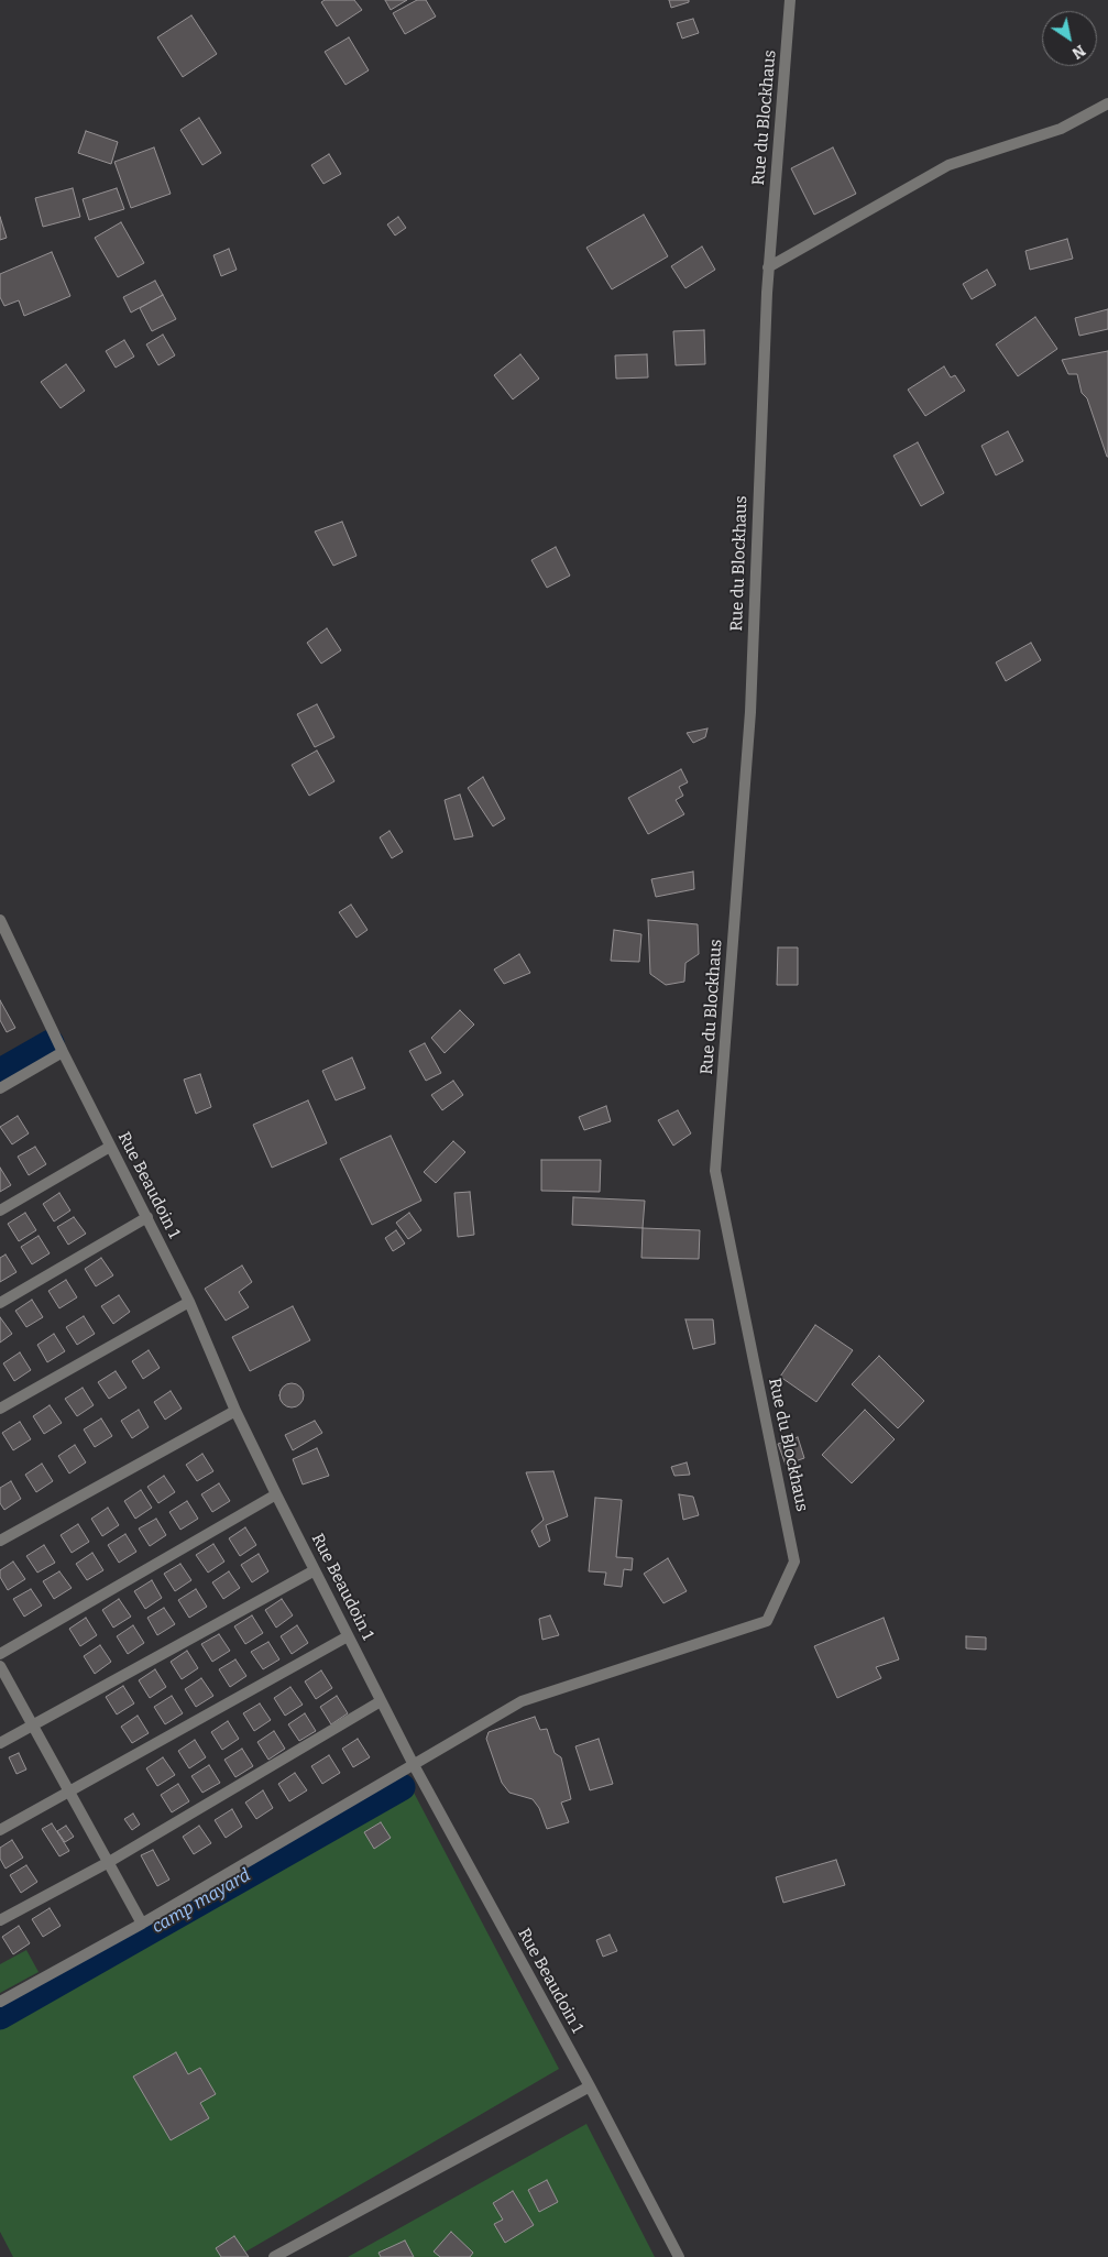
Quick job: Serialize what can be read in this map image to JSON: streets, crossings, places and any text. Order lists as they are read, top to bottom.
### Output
{
  "streets": {
    "street": ["Rue du Blockhaus", "Rue Beaudoin 1"]
  },
  "crossings": [
    ["Rue du Blockhaus", "Rue Beaudoin 1"]
  ],
  "water": ["camp mayard"],
  "north": "bottom right"
}
